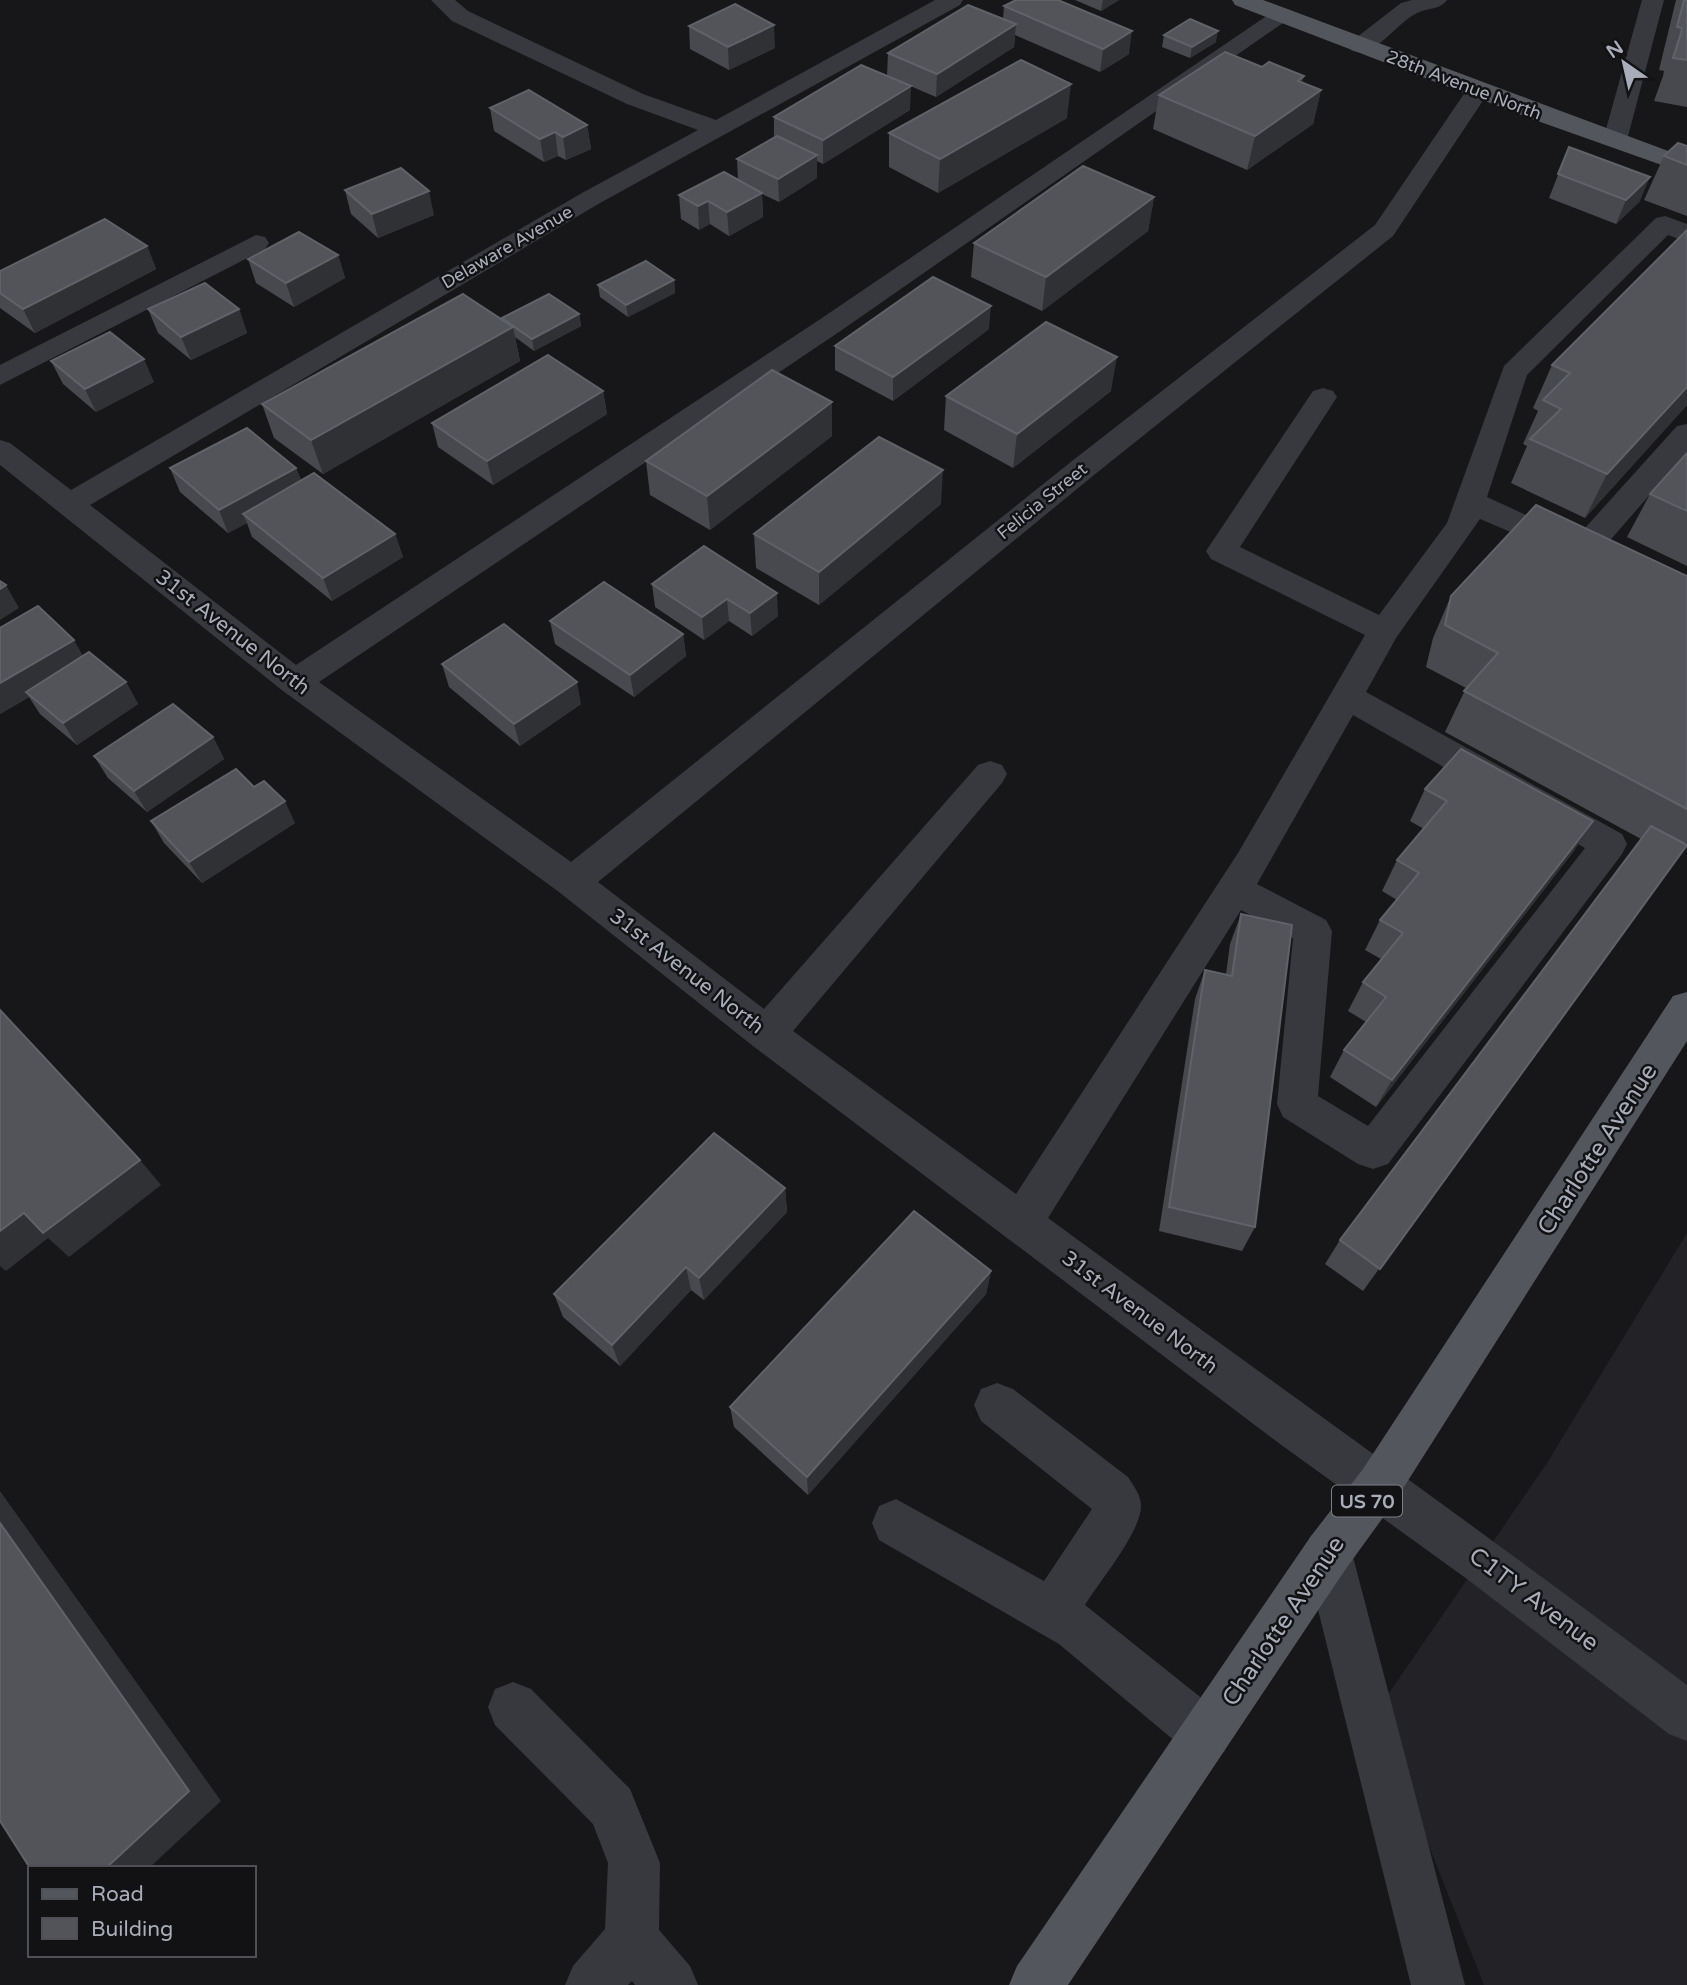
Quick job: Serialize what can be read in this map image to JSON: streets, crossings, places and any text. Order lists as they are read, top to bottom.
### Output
{
  "streets": {
    "main road": ["28th Avenue North", "Charlotte Avenue", "US 70"],
    "street": [
      "Delaware Avenue",
      "Felicia Street",
      "31st Avenue North",
      "C1TY Avenue"
    ]
  },
  "crossings": [
    ["28th Avenue North", "Felicia Street"],
    ["Delaware Avenue", "31st Avenue North"],
    ["Felicia Street", "31st Avenue North"],
    ["31st Avenue North", "Charlotte Avenue"],
    ["31st Avenue North", "C1TY Avenue"],
    ["Charlotte Avenue", "C1TY Avenue"]
  ],
  "legend": ["Road", "Building"],
  "north": "top left"
}
